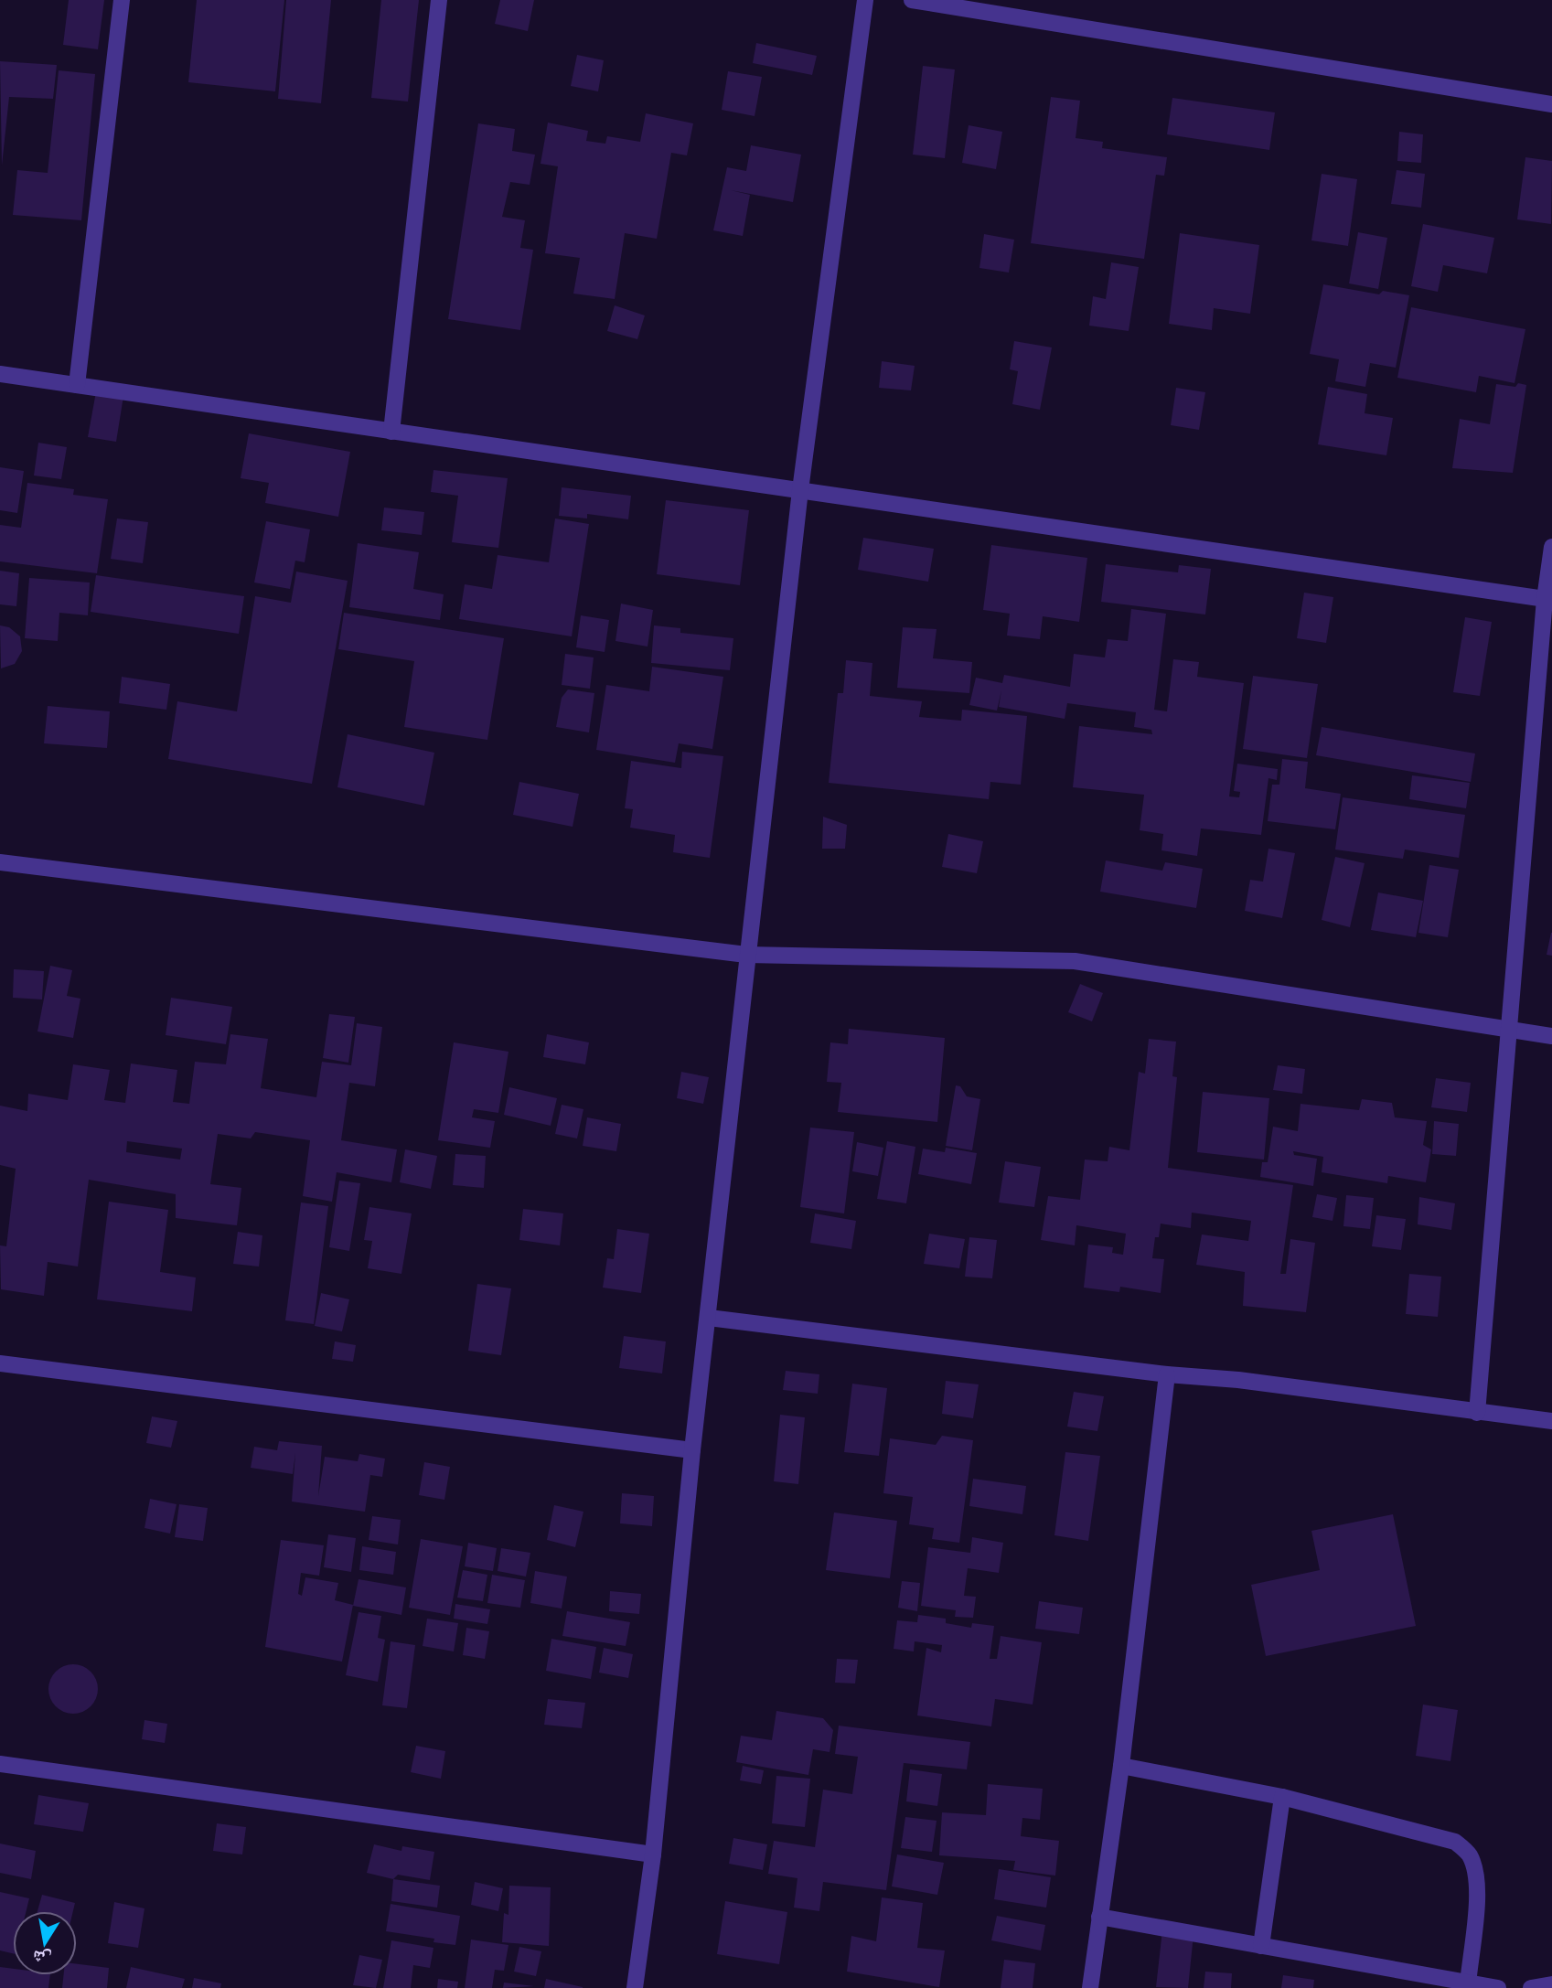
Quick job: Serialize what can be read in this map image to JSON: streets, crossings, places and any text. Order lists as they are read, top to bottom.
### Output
{
  "north": "bottom"
}
